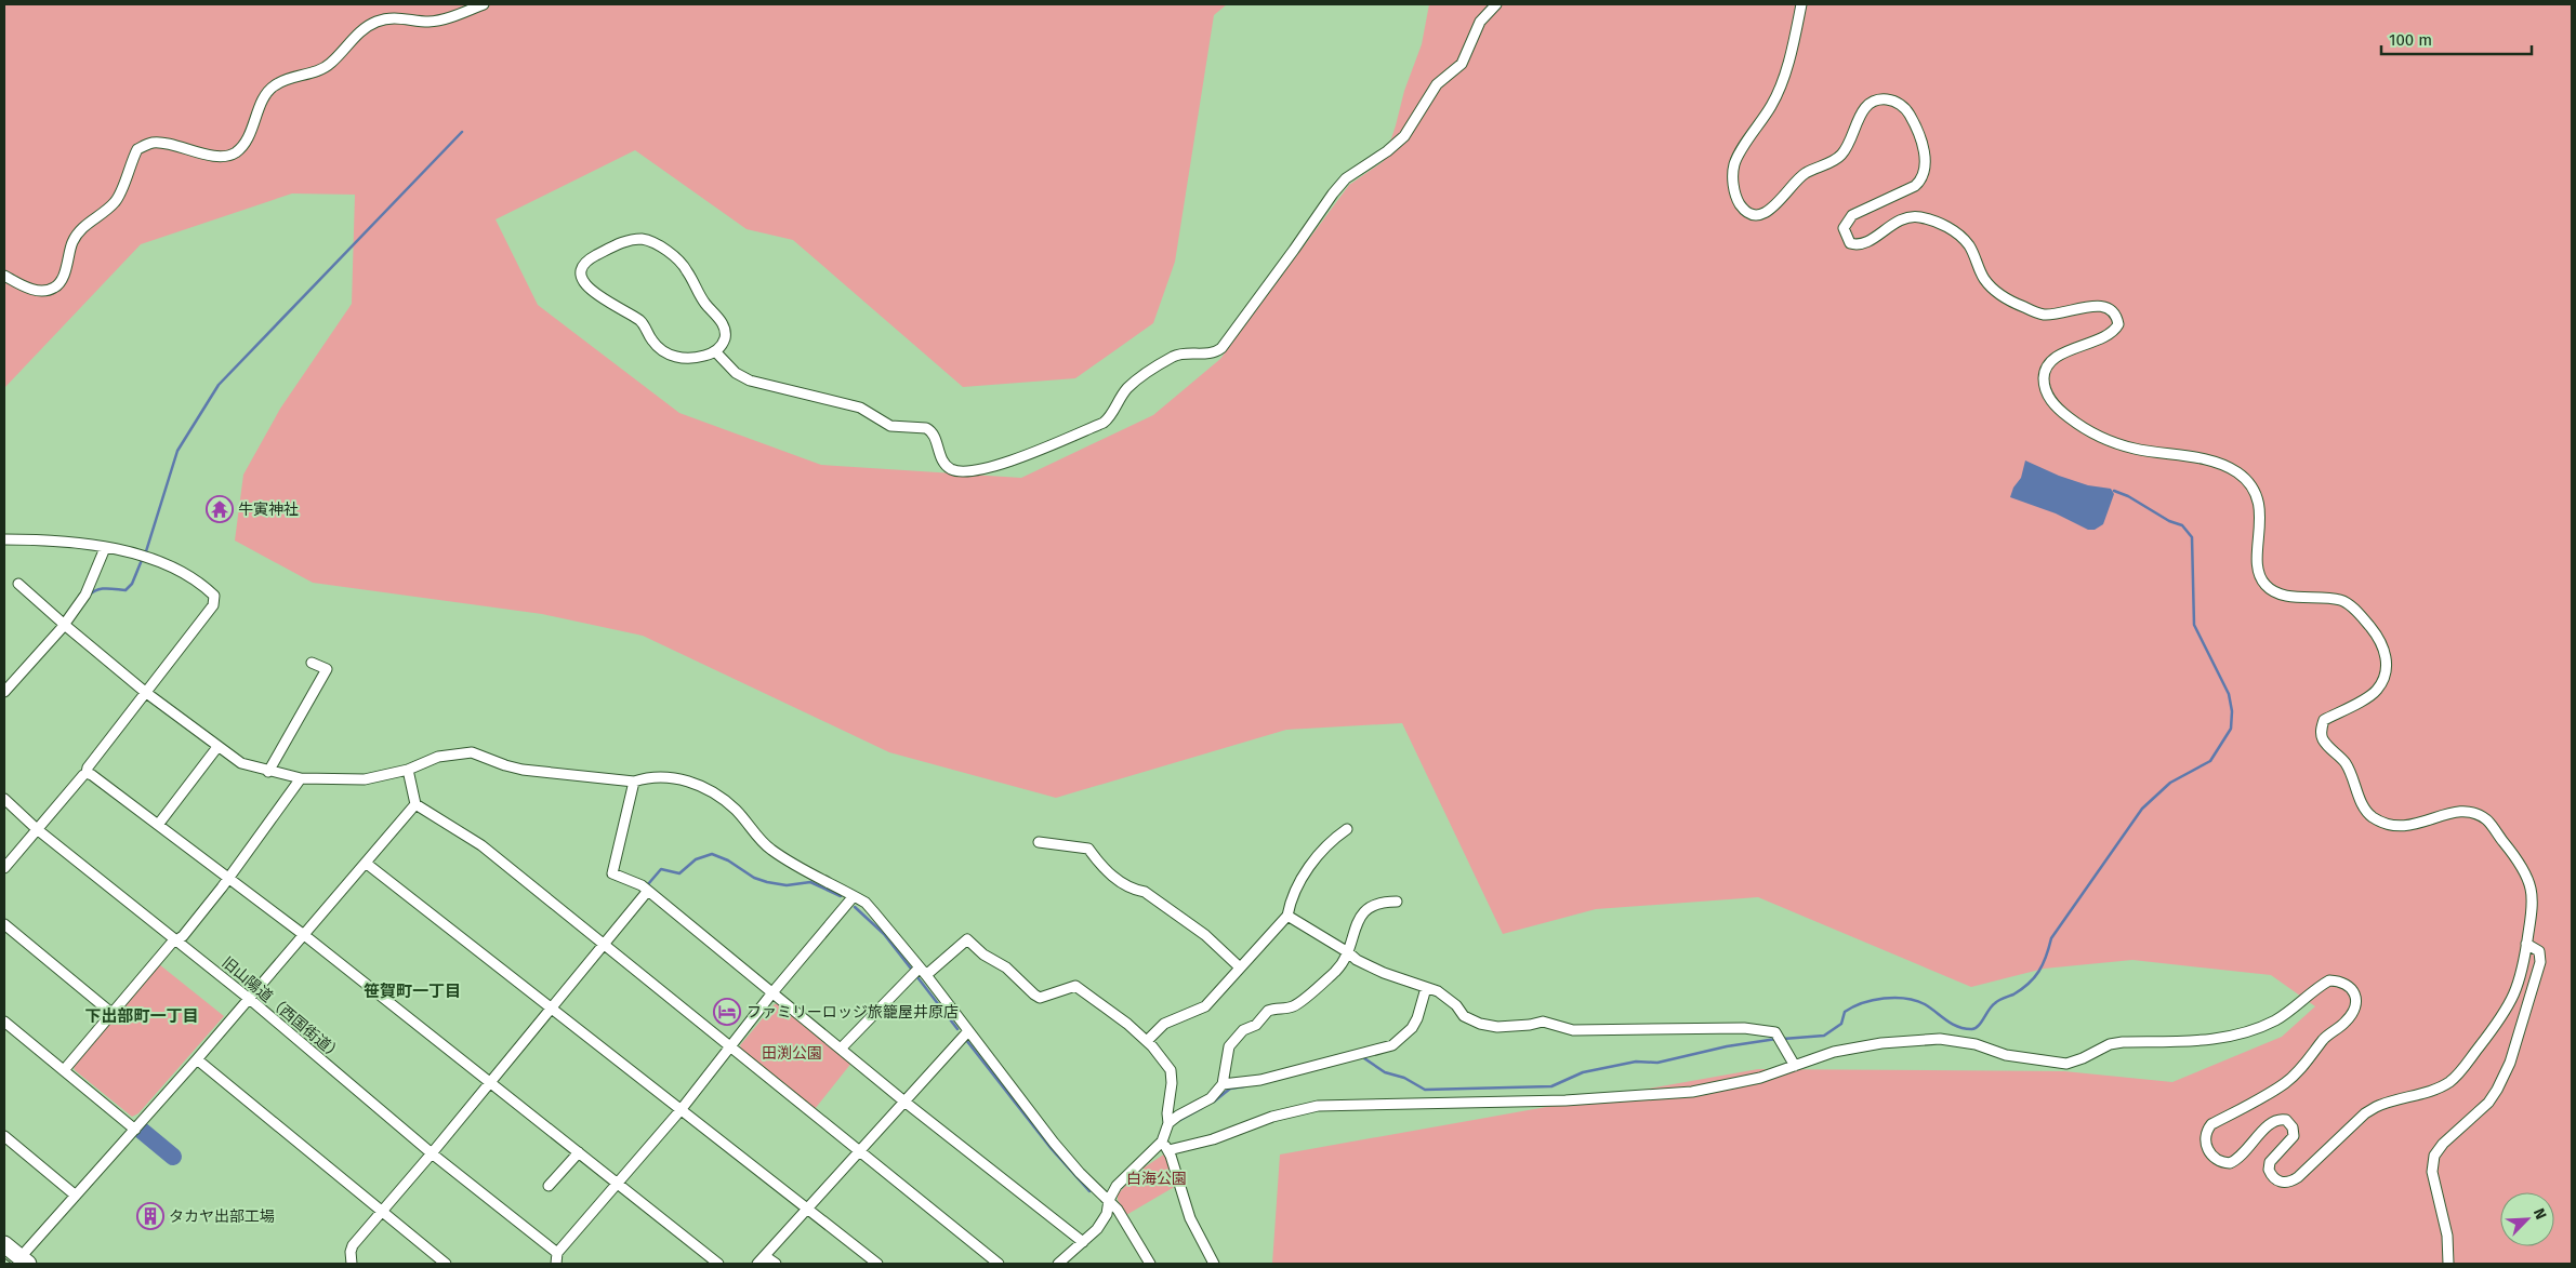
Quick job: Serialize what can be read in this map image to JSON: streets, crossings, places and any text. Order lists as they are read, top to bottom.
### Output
{
  "streets": {
    "street": ["旧山陽道（西国街道）"]
  },
  "districts": ["笹賀町一丁目", "下出部町一丁目"],
  "parks": ["田渕公園", "白海公園"],
  "places": {
    "temple": ["牛寅神社"],
    "hotel": ["ファミリーロッジ旅籠屋井原店"],
    "building": ["タカヤ出部工場"]
  },
  "scale_bar": "100 m",
  "north": "top right"
}
